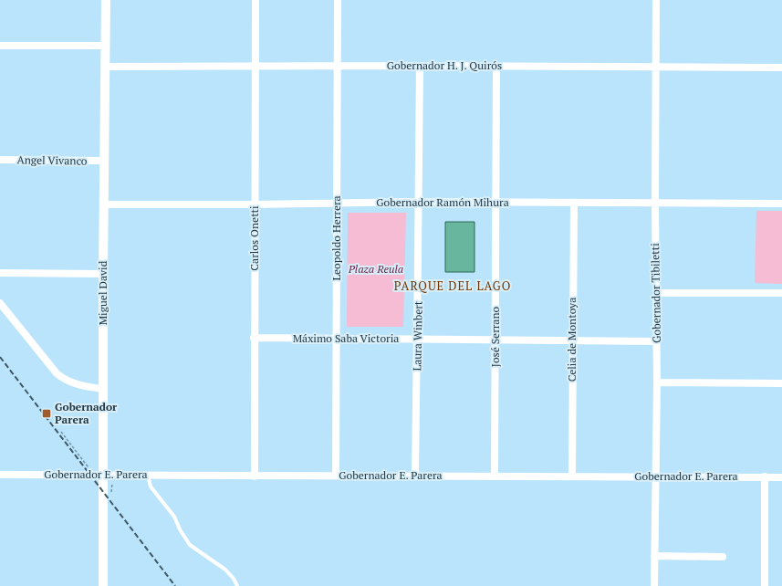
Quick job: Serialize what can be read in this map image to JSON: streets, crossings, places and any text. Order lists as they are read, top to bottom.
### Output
{
  "streets": {
    "street": [
      "Gobernador H. J. Quirós",
      "Angel Vivanco",
      "Gobernador Ramón Mihura",
      "Carlos Onetti",
      "Leopoldo Herrera",
      "Miguel David",
      "Gobernador Tibiletti",
      "Laura Winbert",
      "José Serrano",
      "Máximo Saba Victoria",
      "Celia de Montoya",
      "Gobernador E. Parera"
    ]
  },
  "crossings": [
    ["Gobernador H. J. Quirós", "Carlos Onetti"],
    ["Gobernador H. J. Quirós", "Leopoldo Herrera"],
    ["Gobernador H. J. Quirós", "Miguel David"],
    ["Gobernador H. J. Quirós", "Gobernador Tibiletti"],
    ["Gobernador H. J. Quirós", "Laura Winbert"],
    ["Gobernador H. J. Quirós", "José Serrano"],
    ["Angel Vivanco", "Miguel David"],
    ["Gobernador Ramón Mihura", "Carlos Onetti"],
    ["Gobernador Ramón Mihura", "Leopoldo Herrera"],
    ["Gobernador Ramón Mihura", "Miguel David"],
    ["Gobernador Ramón Mihura", "Gobernador Tibiletti"],
    ["Gobernador Ramón Mihura", "Laura Winbert"],
    ["Gobernador Ramón Mihura", "José Serrano"],
    ["Gobernador Ramón Mihura", "Celia de Montoya"],
    ["Carlos Onetti", "Máximo Saba Victoria"],
    ["Carlos Onetti", "Gobernador E. Parera"],
    ["Leopoldo Herrera", "Máximo Saba Victoria"],
    ["Leopoldo Herrera", "Gobernador E. Parera"],
    ["Miguel David", "Gobernador E. Parera"],
    ["Gobernador Tibiletti", "Máximo Saba Victoria"],
    ["Gobernador Tibiletti", "Gobernador E. Parera"],
    ["Laura Winbert", "Máximo Saba Victoria"],
    ["Laura Winbert", "Gobernador E. Parera"],
    ["José Serrano", "Máximo Saba Victoria"],
    ["José Serrano", "Gobernador E. Parera"],
    ["Máximo Saba Victoria", "Celia de Montoya"],
    ["Celia de Montoya", "Gobernador E. Parera"]
  ],
  "districts": ["PARQUE DEL LAGO"],
  "parks": ["Plaza Reula"],
  "places": {
    "transit": ["Gobernador Parera"]
  }
}
